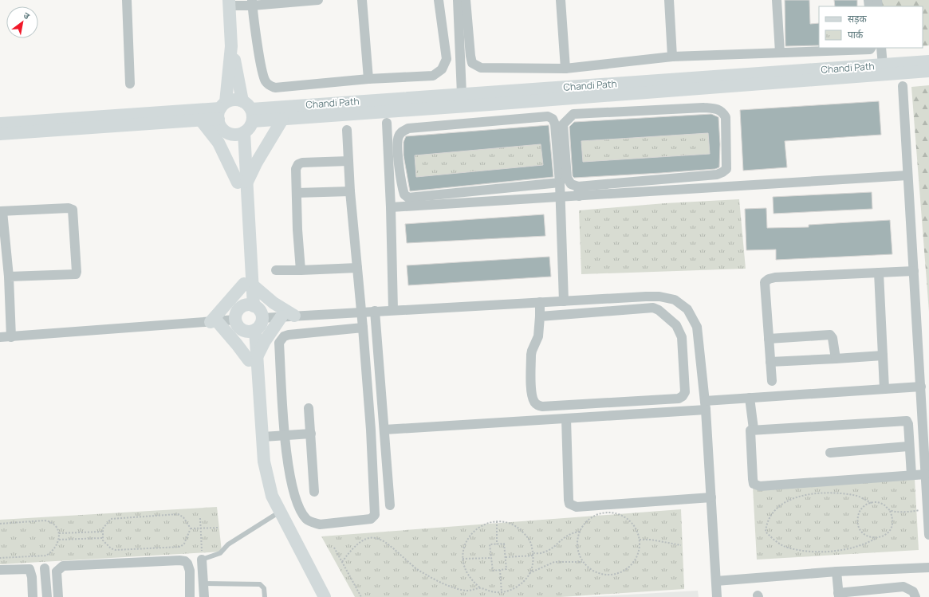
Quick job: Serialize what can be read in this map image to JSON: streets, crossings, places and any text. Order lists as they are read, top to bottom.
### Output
{
  "streets": {
    "main road": ["Chandi Path"]
  },
  "legend": ["सड़क", "पार्क"],
  "north": "top right"
}
